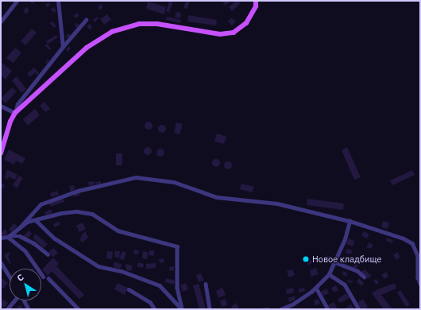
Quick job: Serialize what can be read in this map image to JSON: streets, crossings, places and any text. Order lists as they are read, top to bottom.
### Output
{
  "places": ["Новое кладбище"],
  "north": "top left"
}
